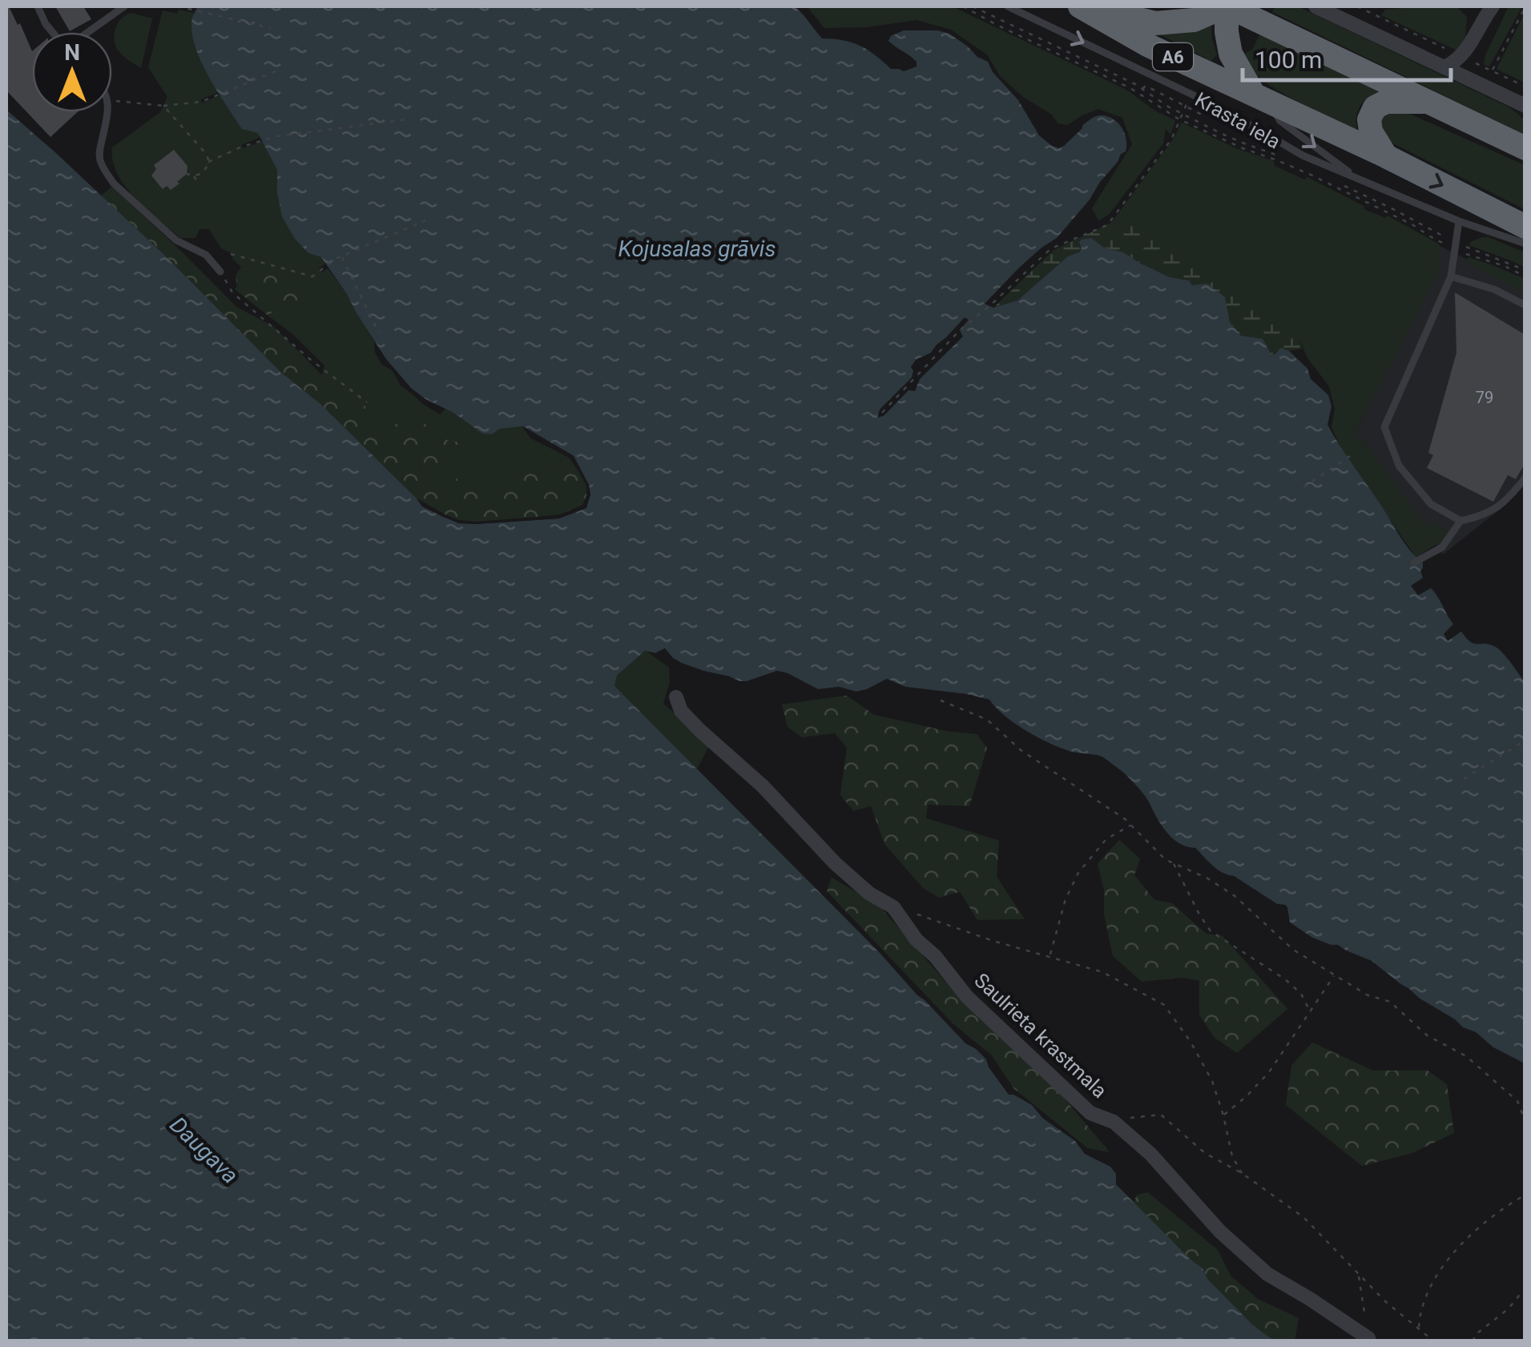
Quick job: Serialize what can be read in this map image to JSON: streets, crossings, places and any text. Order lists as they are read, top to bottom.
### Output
{
  "streets": {
    "highway": ["A6", "Krasta iela"],
    "street": ["Saulrieta krastmala"]
  },
  "one_way": ["Krasta iela"],
  "water": ["Kojusalas grāvis", "Daugava"],
  "house_numbers": ["79"],
  "scale_bar": "100 m",
  "north": "top"
}
